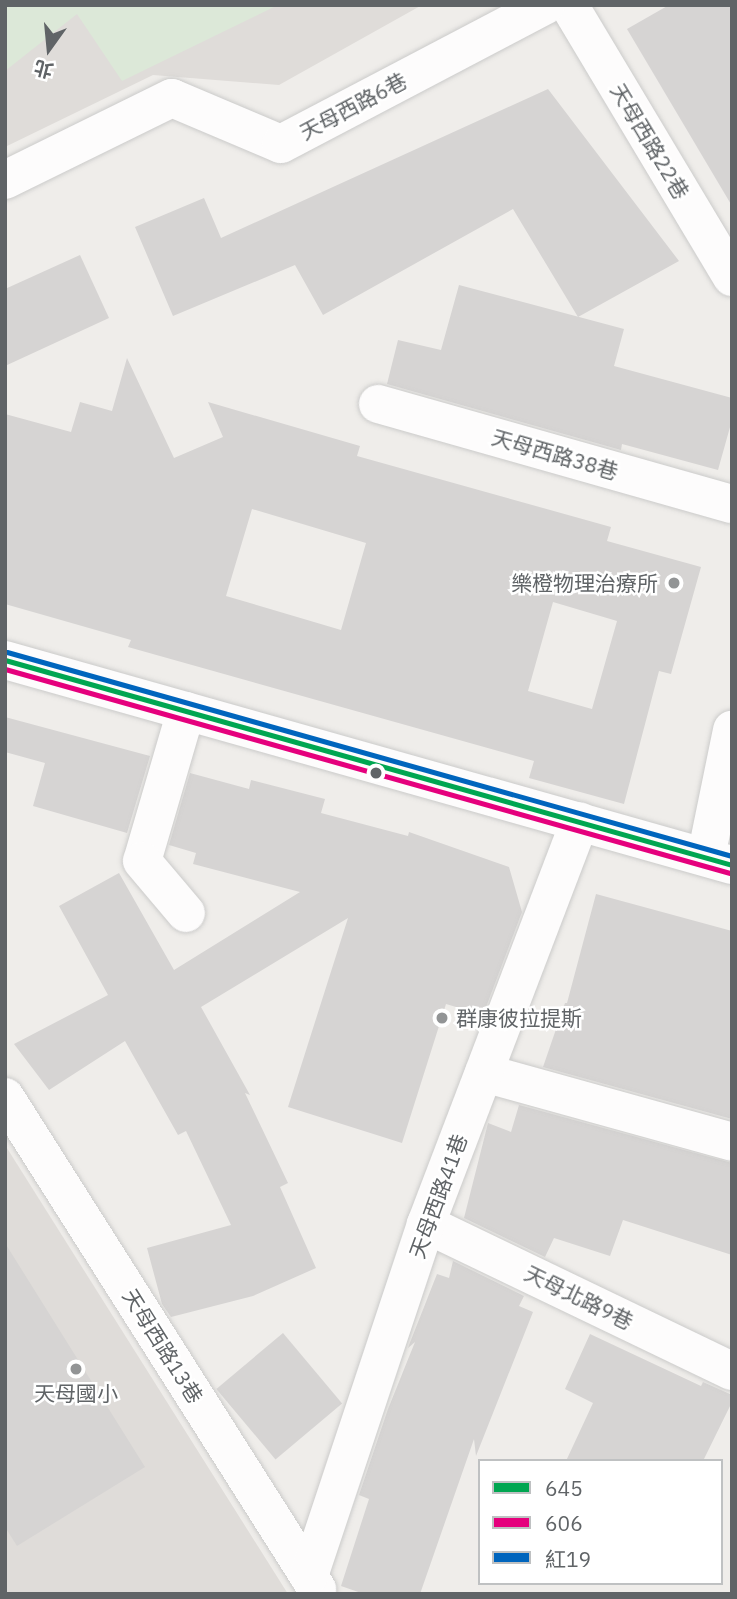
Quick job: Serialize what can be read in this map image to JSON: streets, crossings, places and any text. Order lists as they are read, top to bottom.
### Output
{
  "streets": {
    "street": [
      "天母西路6巷",
      "天母西路22巷",
      "天母西路38巷",
      "天母西路41巷",
      "天母北路9巷",
      "天母西路13巷"
    ]
  },
  "crossings": [
    ["天母西路41巷", "天母北路9巷"],
    ["天母西路41巷", "天母西路13巷"]
  ],
  "places": ["樂橙物理治療所", "群康彼拉提斯", "天母國小"],
  "lines": ["transit line 紅19", "transit line 645", "transit line 606"],
  "legend": ["645", "606", "紅19"],
  "north": "bottom"
}
